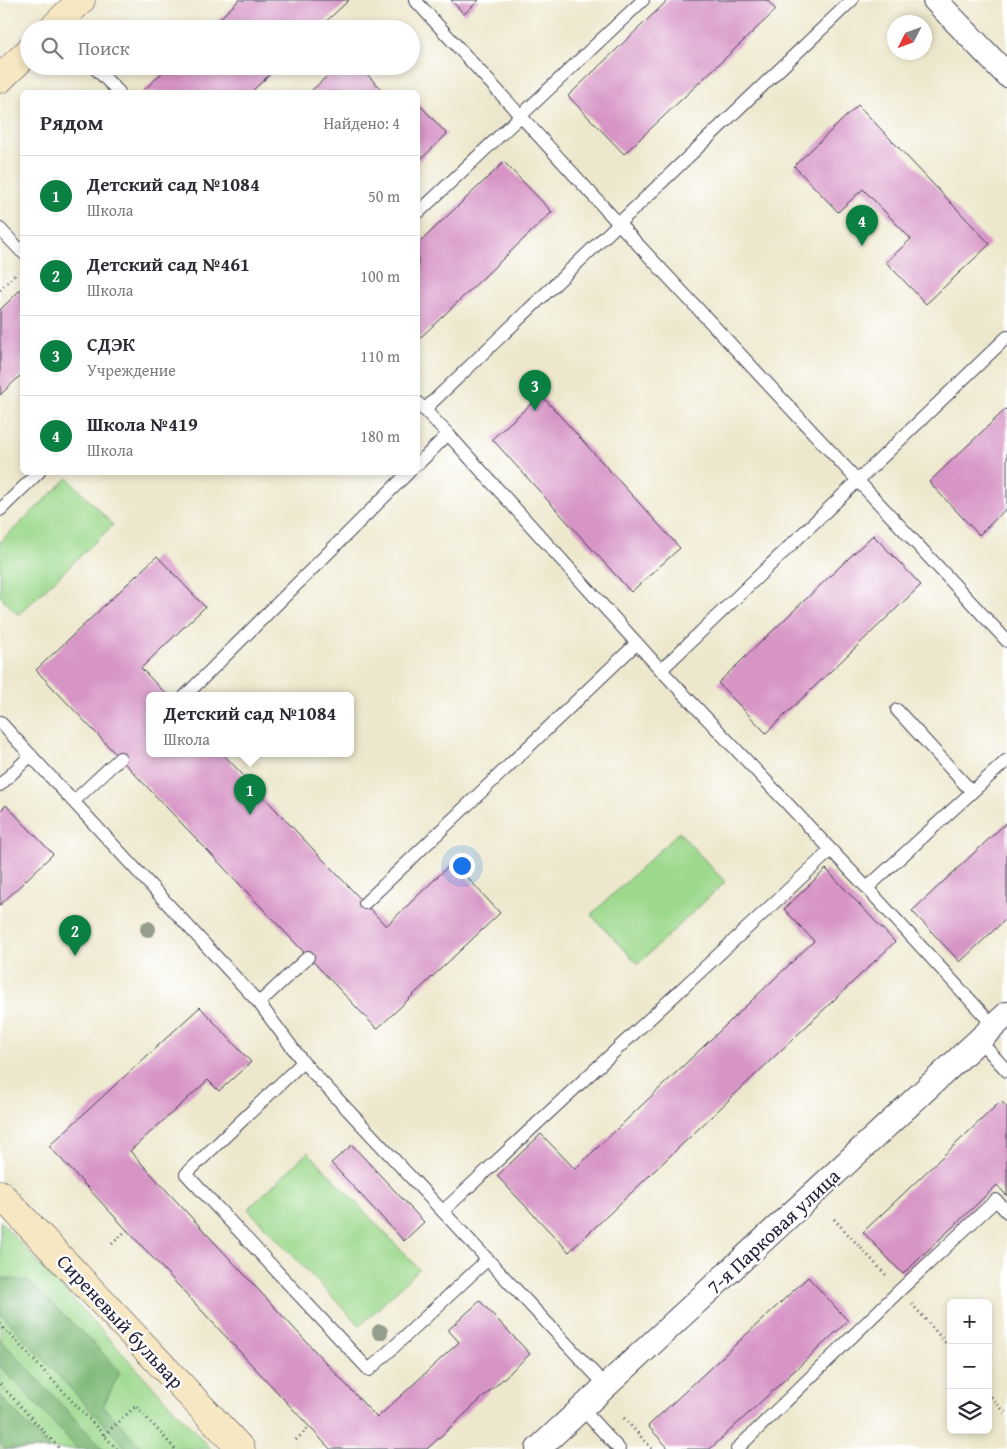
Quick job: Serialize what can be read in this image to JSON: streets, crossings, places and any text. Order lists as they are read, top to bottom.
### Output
{
  "streets": {
    "main road": ["Сиреневый бульвар"],
    "street": ["7-я Парковая улица"]
  },
  "north": "bottom left",
  "page": {
    "search": "Поиск",
    "heading": ["Рядом", "Найдено: 4"],
    "list": [
      {
        "mark": "1",
        "name": "Детский сад №1084",
        "note": "Школа",
        "value": "50 m"
      },
      {
        "mark": "2",
        "name": "Детский сад №461",
        "note": "Школа",
        "value": "100 m"
      },
      {
        "mark": "3",
        "name": "СДЭК",
        "note": "Учреждение",
        "value": "110 m"
      },
      {
        "mark": "4",
        "name": "Школа №419",
        "note": "Школа",
        "value": "180 m"
      }
    ],
    "pins": [
      "4",
      "3",
      "1",
      "2"
    ],
    "popup": ["Детский сад №1084", "Школа"],
    "map_buttons": ["+", "−"]
  }
}
